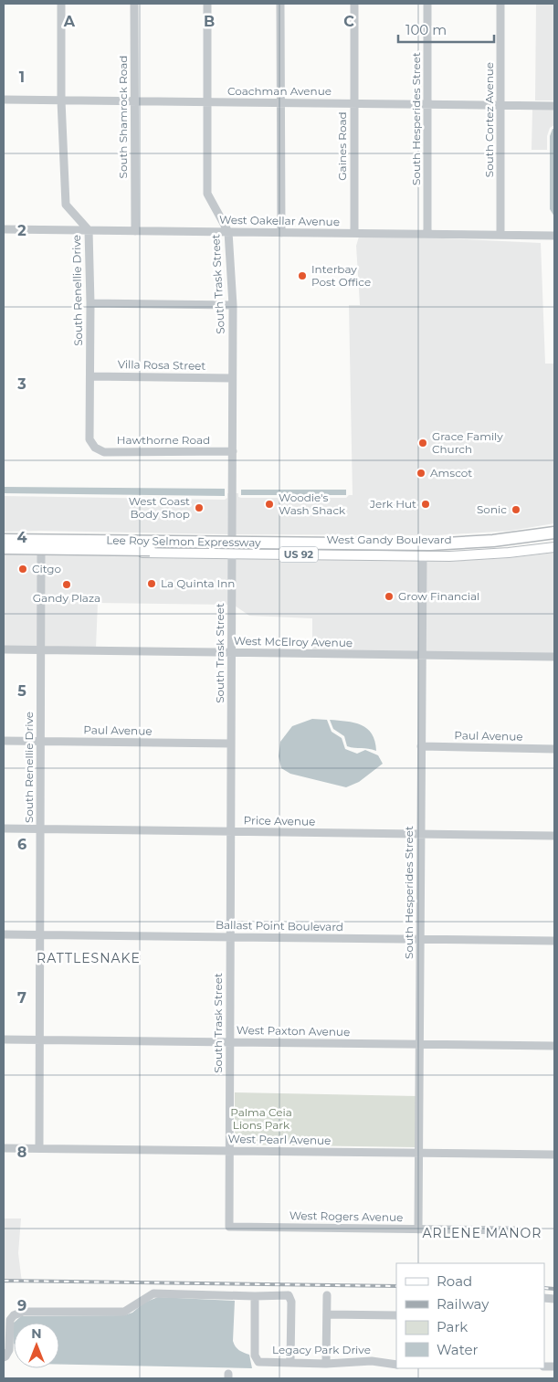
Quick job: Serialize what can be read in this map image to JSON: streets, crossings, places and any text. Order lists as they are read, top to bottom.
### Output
{
  "streets": {
    "highway": ["Lee Roy Selmon Expressway"],
    "main road": ["West Gandy Boulevard", "US 92"],
    "street": [
      "Coachman Avenue",
      "South Shamrock Road",
      "South Hesperides Street",
      "South Cortez Avenue",
      "Gaines Road",
      "West Oakellar Avenue",
      "South Trask Street",
      "South Renellie Drive",
      "Villa Rosa Street",
      "Hawthorne Road",
      "West McElroy Avenue",
      "Paul Avenue",
      "Price Avenue",
      "Ballast Point Boulevard",
      "West Paxton Avenue",
      "West Pearl Avenue",
      "West Rogers Avenue",
      "Legacy Park Drive"
    ]
  },
  "crossings": [
    ["Coachman Avenue", "South Shamrock Road"],
    ["Coachman Avenue", "South Hesperides Street"],
    ["Coachman Avenue", "South Cortez Avenue"],
    ["Coachman Avenue", "Gaines Road"],
    ["Coachman Avenue", "South Trask Street"],
    ["Coachman Avenue", "South Renellie Drive"],
    ["South Shamrock Road", "West Oakellar Avenue"],
    ["South Hesperides Street", "West Oakellar Avenue"],
    ["South Hesperides Street", "West Gandy Boulevard"],
    ["South Hesperides Street", "West McElroy Avenue"],
    ["South Hesperides Street", "Paul Avenue"],
    ["South Hesperides Street", "Price Avenue"],
    ["South Hesperides Street", "Ballast Point Boulevard"],
    ["South Hesperides Street", "West Paxton Avenue"],
    ["South Hesperides Street", "West Pearl Avenue"],
    ["South Hesperides Street", "West Rogers Avenue"],
    ["South Cortez Avenue", "West Oakellar Avenue"],
    ["Gaines Road", "West Oakellar Avenue"],
    ["West Oakellar Avenue", "South Trask Street"],
    ["West Oakellar Avenue", "South Renellie Drive"],
    ["South Trask Street", "Villa Rosa Street"],
    ["South Trask Street", "Hawthorne Road"],
    ["South Trask Street", "West Gandy Boulevard"],
    ["South Trask Street", "West McElroy Avenue"],
    ["South Trask Street", "Paul Avenue"],
    ["South Trask Street", "Price Avenue"],
    ["South Trask Street", "Ballast Point Boulevard"],
    ["South Trask Street", "West Paxton Avenue"],
    ["South Trask Street", "West Pearl Avenue"],
    ["South Trask Street", "West Rogers Avenue"],
    ["South Renellie Drive", "Villa Rosa Street"],
    ["South Renellie Drive", "Hawthorne Road"],
    ["South Renellie Drive", "West Gandy Boulevard"],
    ["South Renellie Drive", "West McElroy Avenue"],
    ["South Renellie Drive", "Paul Avenue"],
    ["South Renellie Drive", "Price Avenue"],
    ["South Renellie Drive", "Ballast Point Boulevard"],
    ["South Renellie Drive", "West Paxton Avenue"],
    ["South Renellie Drive", "West Pearl Avenue"],
    ["West Gandy Boulevard", "Lee Roy Selmon Expressway"]
  ],
  "districts": ["RATTLESNAKE", "ARLENE MANOR"],
  "parks": ["Palma Ceia Lions Park"],
  "places": [
    "Interbay Post Office",
    "Grace Family Church",
    "Amscot",
    "Woodie's Wash Shack",
    "Jerk Hut",
    "West Coast Body Shop",
    "Sonic",
    "Citgo",
    "La Quinta Inn",
    "Gandy Plaza",
    "Grow Financial"
  ],
  "legend": [
    "Road",
    "Railway",
    "Park",
    "Water"
  ],
  "scale_bar": "100 m",
  "north": "top",
  "grid": {
    "columns": ["A", "B", "C"],
    "rows": [
      "1",
      "2",
      "3",
      "4",
      "5",
      "6",
      "7",
      "8",
      "9"
    ]
  }
}
